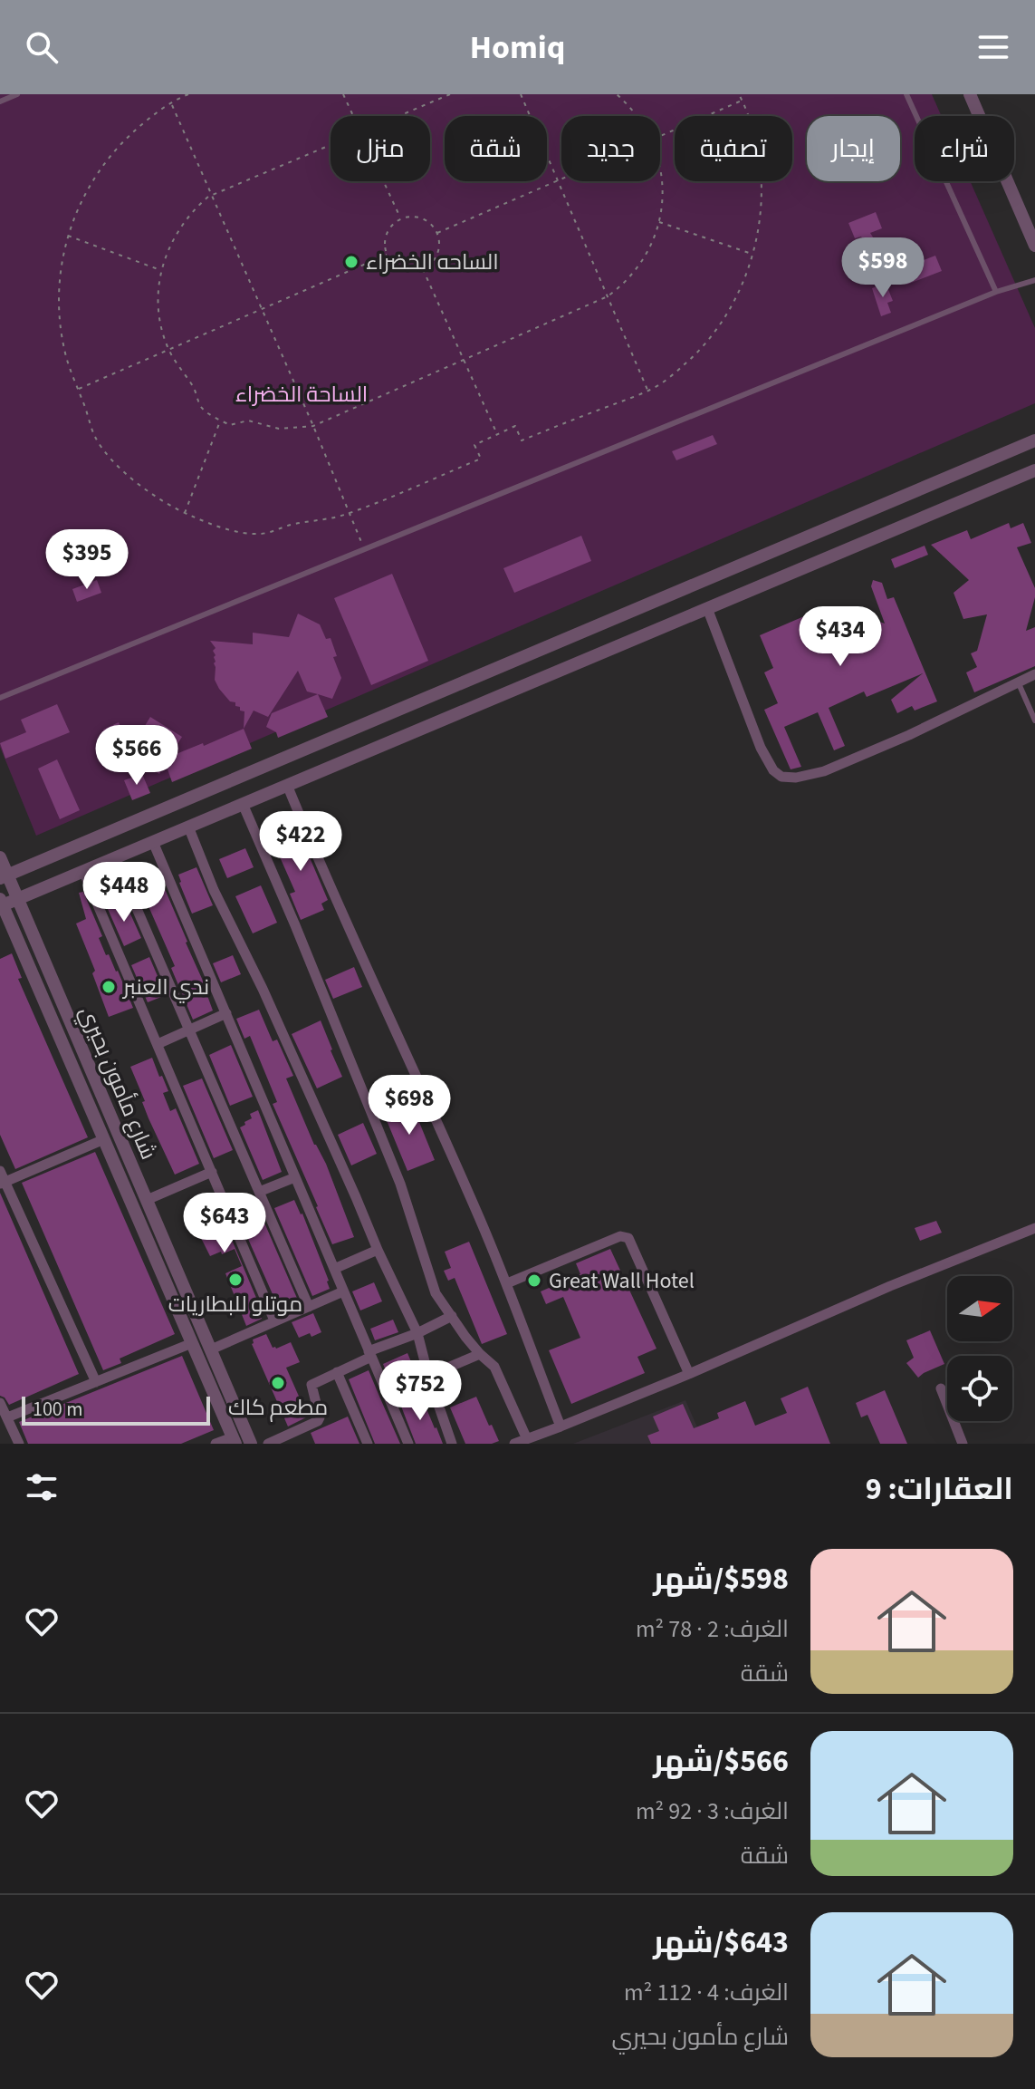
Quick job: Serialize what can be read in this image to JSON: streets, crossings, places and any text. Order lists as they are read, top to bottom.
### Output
{
  "streets": {
    "street": ["شارع مأمون بحيري"]
  },
  "parks": ["الساحة الخضراء"],
  "places": [
    "الساحه الخضراء",
    "ندي العنبر",
    "موتلو للبطاريات",
    "Great Wall Hotel",
    "مطعم كاك"
  ],
  "scale_bar": "100 m",
  "north": "right",
  "page": {
    "header": "Homiq",
    "chip": [
      "شراء",
      "إيجار",
      "تصفية",
      "جديد",
      "شقة",
      "منزل"
    ],
    "price": [
      "$598",
      "$395",
      "$434",
      "$566",
      "$422",
      "$448",
      "$698",
      "$643",
      "$752"
    ],
    "scale": "100 m",
    "heading": "العقارات: 9",
    "list": [
      {
        "name": "$598/شهر",
        "note": "الغرف: 2 · 78 m² · شقة"
      },
      {
        "name": "$566/شهر",
        "note": "الغرف: 3 · 92 m² · شقة"
      },
      {
        "name": "$643/شهر",
        "note": "الغرف: 4 · 112 m² · شارع مأمون بحيري"
      }
    ]
  }
}
